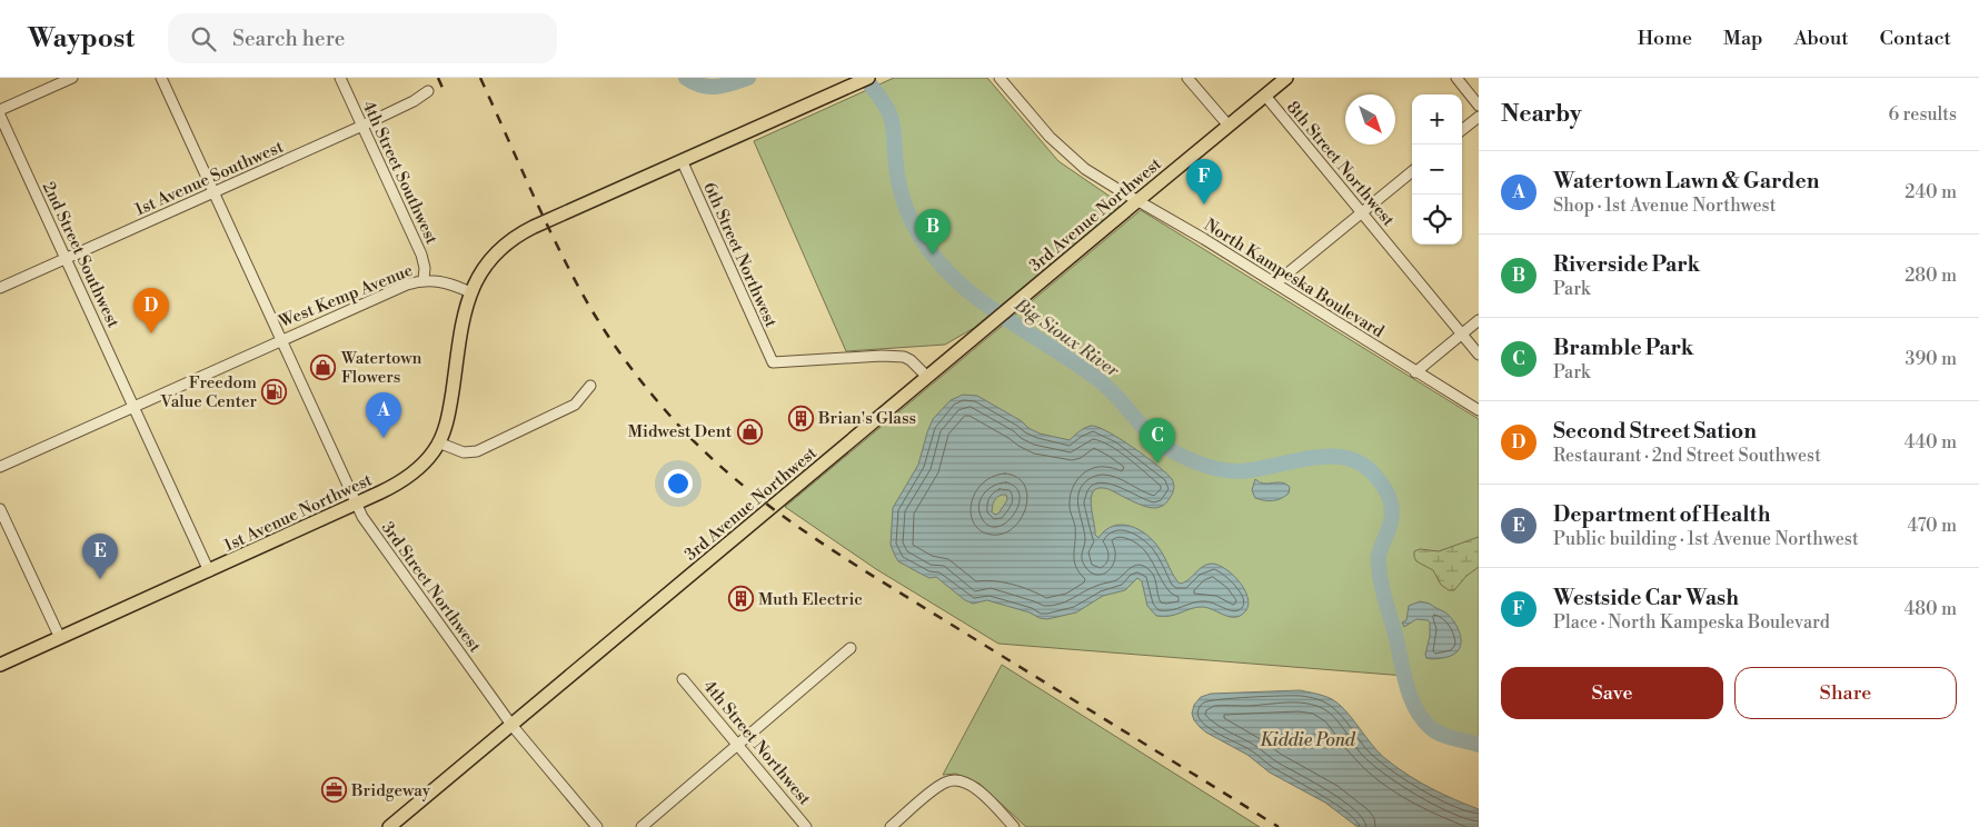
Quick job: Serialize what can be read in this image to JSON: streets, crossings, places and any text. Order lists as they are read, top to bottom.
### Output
{
  "streets": {
    "main road": ["3rd Avenue Northwest", "1st Avenue Northwest"],
    "street": [
      "8th Street Northwest",
      "4th Street Southwest",
      "1st Avenue Southwest",
      "2nd Street Southwest",
      "6th Street Northwest",
      "North Kampeska Boulevard",
      "West Kemp Avenue",
      "3rd Street Northwest",
      "4th Street Northwest"
    ]
  },
  "crossings": [
    ["8th Street Northwest", "3rd Avenue Northwest"],
    ["4th Street Southwest", "1st Avenue Southwest"],
    ["4th Street Southwest", "West Kemp Avenue"],
    ["1st Avenue Southwest", "2nd Street Southwest"],
    ["1st Avenue Southwest", "3rd Street Northwest"],
    ["3rd Avenue Northwest", "6th Street Northwest"],
    ["3rd Avenue Northwest", "North Kampeska Boulevard"],
    ["3rd Avenue Northwest", "3rd Street Northwest"],
    ["2nd Street Southwest", "West Kemp Avenue"],
    ["2nd Street Southwest", "1st Avenue Northwest"],
    ["West Kemp Avenue", "3rd Street Northwest"],
    ["1st Avenue Northwest", "3rd Street Northwest"]
  ],
  "water": ["Big Sioux River", "Kiddie Pond"],
  "places": {
    "shop": ["Watertown Flowers", "Midwest Dent"],
    "fuel station": ["Freedom Value Center"],
    "building": ["Brian's Glass", "Muth Electric"],
    "office": ["Bridgeway"]
  },
  "north": "bottom right",
  "page": {
    "header": "Waypost",
    "search": "Search here",
    "nav": [
      "Home",
      "Map",
      "About",
      "Contact"
    ],
    "heading": ["Nearby", "6 results"],
    "map_buttons": ["+", "−"],
    "list": [
      {
        "mark": "A",
        "name": "Watertown Lawn & Garden",
        "note": "Shop · 1st Avenue Northwest",
        "value": "240 m"
      },
      {
        "mark": "B",
        "name": "Riverside Park",
        "note": "Park",
        "value": "280 m"
      },
      {
        "mark": "C",
        "name": "Bramble Park",
        "note": "Park",
        "value": "390 m"
      },
      {
        "mark": "D",
        "name": "Second Street Sation",
        "note": "Restaurant · 2nd Street Southwest",
        "value": "440 m"
      },
      {
        "mark": "E",
        "name": "Department of Health",
        "note": "Public building · 1st Avenue Northwest",
        "value": "470 m"
      },
      {
        "mark": "F",
        "name": "Westside Car Wash",
        "note": "Place · North Kampeska Boulevard",
        "value": "480 m"
      }
    ],
    "pins": [
      "F",
      "B",
      "D",
      "A",
      "C",
      "E"
    ],
    "buttons": ["Save", "Share"]
  }
}
